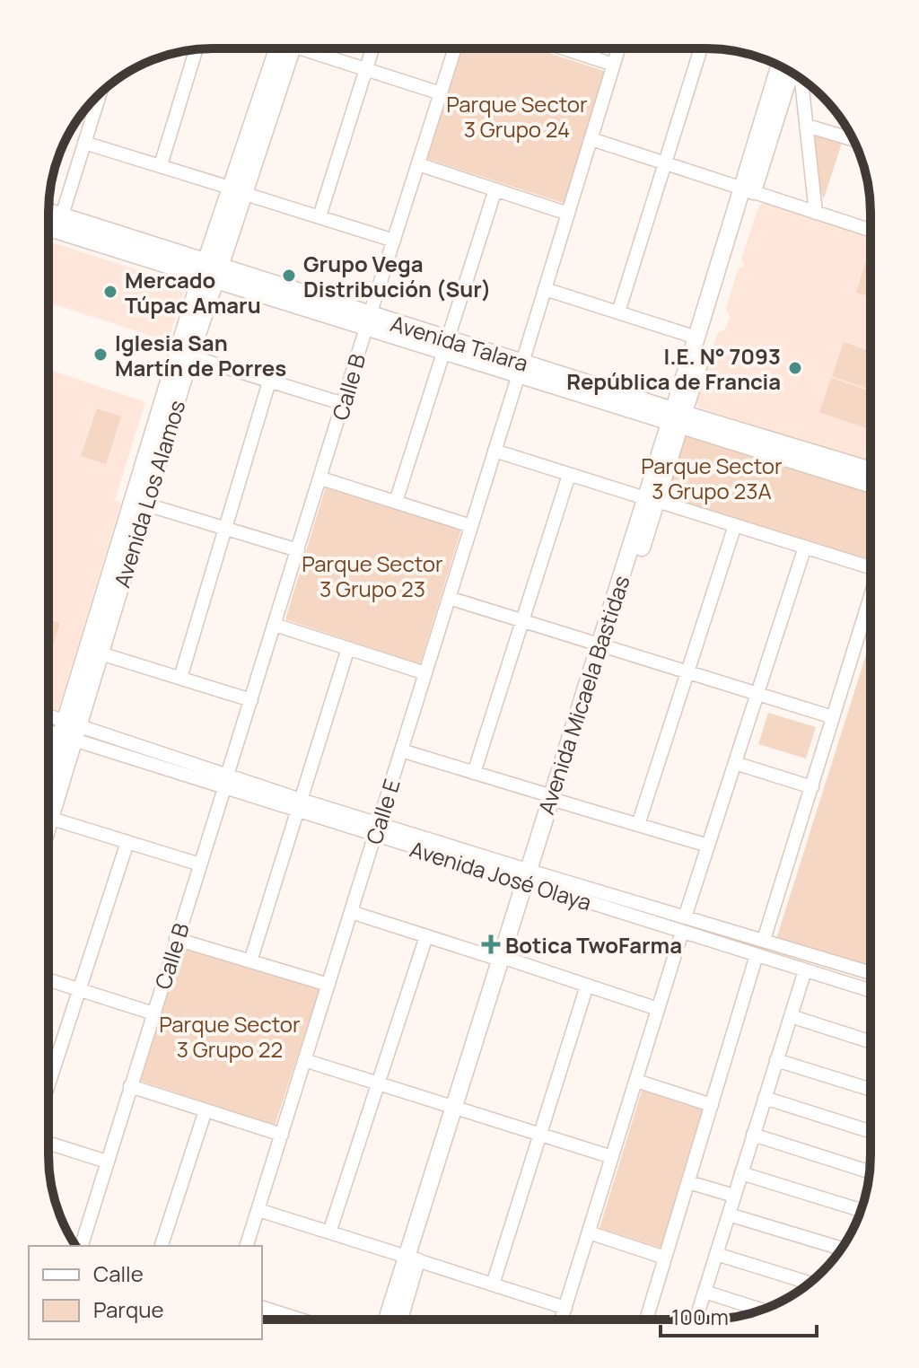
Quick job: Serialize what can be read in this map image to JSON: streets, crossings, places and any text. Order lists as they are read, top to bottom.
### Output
{
  "streets": {
    "street": [
      "Avenida Talara",
      "Calle B",
      "Avenida Los Alamos",
      "Avenida Micaela Bastidas",
      "Calle E",
      "Avenida José Olaya"
    ]
  },
  "crossings": [
    ["Avenida Talara", "Calle B"],
    ["Avenida Talara", "Avenida Los Alamos"],
    ["Avenida Talara", "Avenida Micaela Bastidas"],
    ["Avenida Talara", "Calle E"],
    ["Calle B", "Avenida José Olaya"],
    ["Avenida Los Alamos", "Avenida José Olaya"],
    ["Avenida Micaela Bastidas", "Avenida José Olaya"],
    ["Calle E", "Avenida José Olaya"]
  ],
  "parks": [
    "Parque Sector 3 Grupo 24",
    "Parque Sector 3 Grupo 23A",
    "Parque Sector 3 Grupo 23",
    "Parque Sector 3 Grupo 22"
  ],
  "places": {
    "other": [
      "Grupo Vega Distribución (Sur)",
      "Mercado Túpac Amaru",
      "Iglesia San Martín de Porres",
      "I.E. N° 7093 República de Francia"
    ],
    "health": ["Botica TwoFarma"]
  },
  "legend": ["Calle", "Parque"],
  "scale_bar": "100 m"
}
